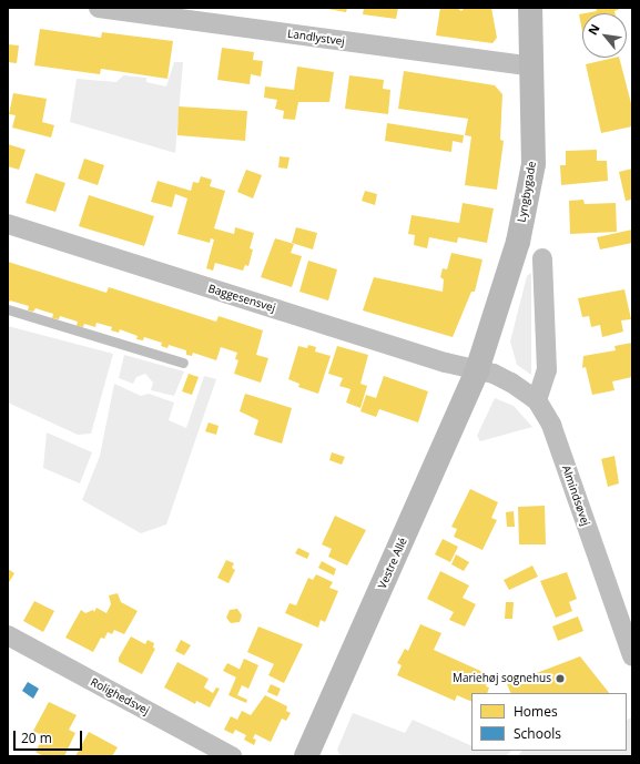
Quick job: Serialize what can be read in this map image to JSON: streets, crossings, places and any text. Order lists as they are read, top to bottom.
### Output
{
  "streets": {
    "street": [
      "Landlystvej",
      "Lyngbygade",
      "Baggesensvej",
      "Almindsøvej",
      "Vestre Allé",
      "Rolighedsvej"
    ]
  },
  "crossings": [
    ["Landlystvej", "Lyngbygade"],
    ["Lyngbygade", "Baggesensvej"],
    ["Lyngbygade", "Almindsøvej"],
    ["Lyngbygade", "Vestre Allé"],
    ["Baggesensvej", "Almindsøvej"],
    ["Baggesensvej", "Vestre Allé"],
    ["Almindsøvej", "Vestre Allé"]
  ],
  "places": ["Mariehøj sognehus"],
  "legend": ["Homes", "Schools"],
  "scale_bar": "20 m",
  "north": "top left"
}
